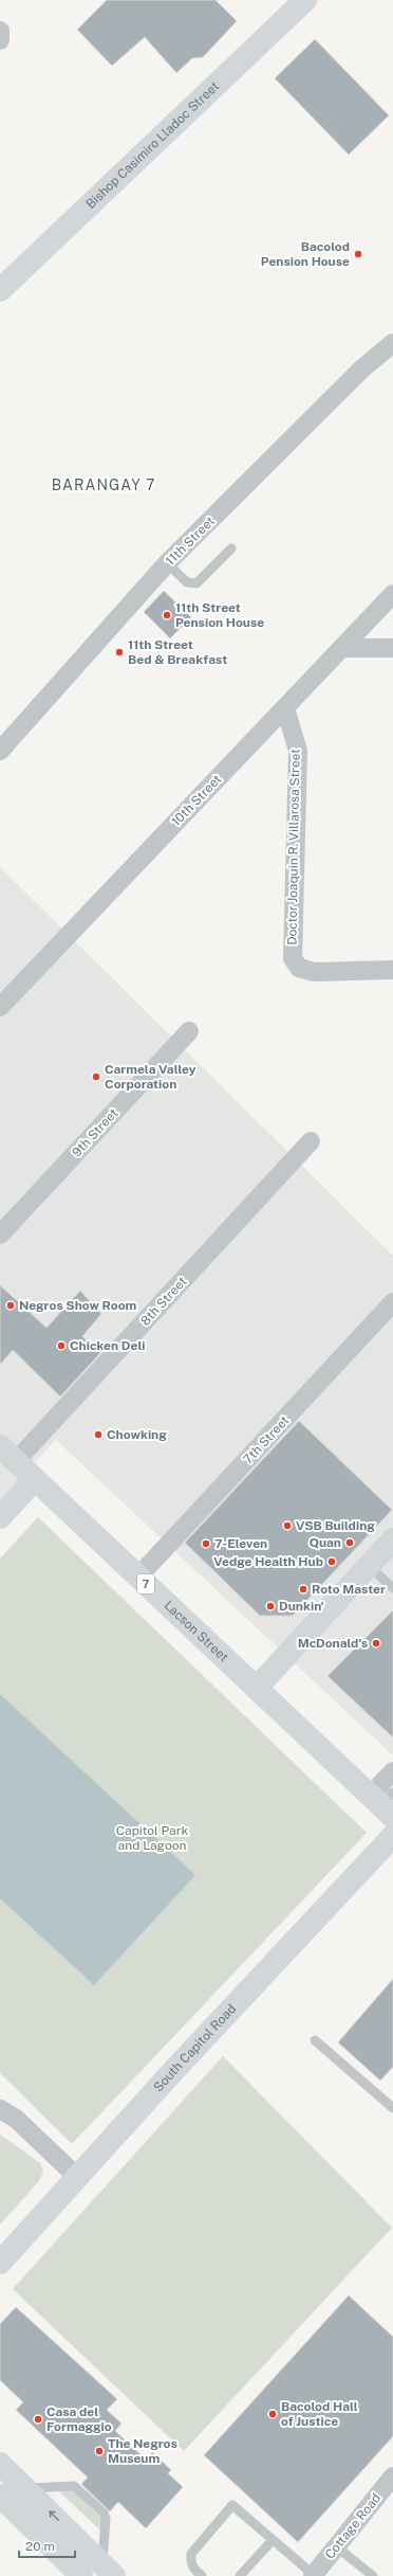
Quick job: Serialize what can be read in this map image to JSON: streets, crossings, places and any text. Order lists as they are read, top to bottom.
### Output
{
  "streets": {
    "street": [
      "Bishop Casimiro Lladoc Street",
      "11th Street",
      "10th Street",
      "Doctor Joaquin R. Villarosa Street",
      "9th Street",
      "8th Street",
      "7th Street",
      "7",
      "Lacson Street",
      "South Capitol Road",
      "Cottage Road"
    ]
  },
  "crossings": [
    ["10th Street", "Doctor Joaquin R. Villarosa Street"],
    ["8th Street", "Lacson Street"],
    ["7th Street", "Lacson Street"]
  ],
  "districts": ["BARANGAY 7"],
  "parks": ["Capitol Park and Lagoon"],
  "places": [
    "Bacolod Pension House",
    "11th Street Pension House",
    "11th Street Bed & Breakfast",
    "Carmela Valley Corporation",
    "Negros Show Room",
    "Chicken Deli",
    "Chowking",
    "VSB Building",
    "Quan",
    "7-Eleven",
    "Vedge Health Hub",
    "Roto Master",
    "Dunkin'",
    "McDonald's",
    "Bacolod Hall of Justice",
    "Casa del Formaggio",
    "The Negros Museum"
  ],
  "scale_bar": "20 m"
}
